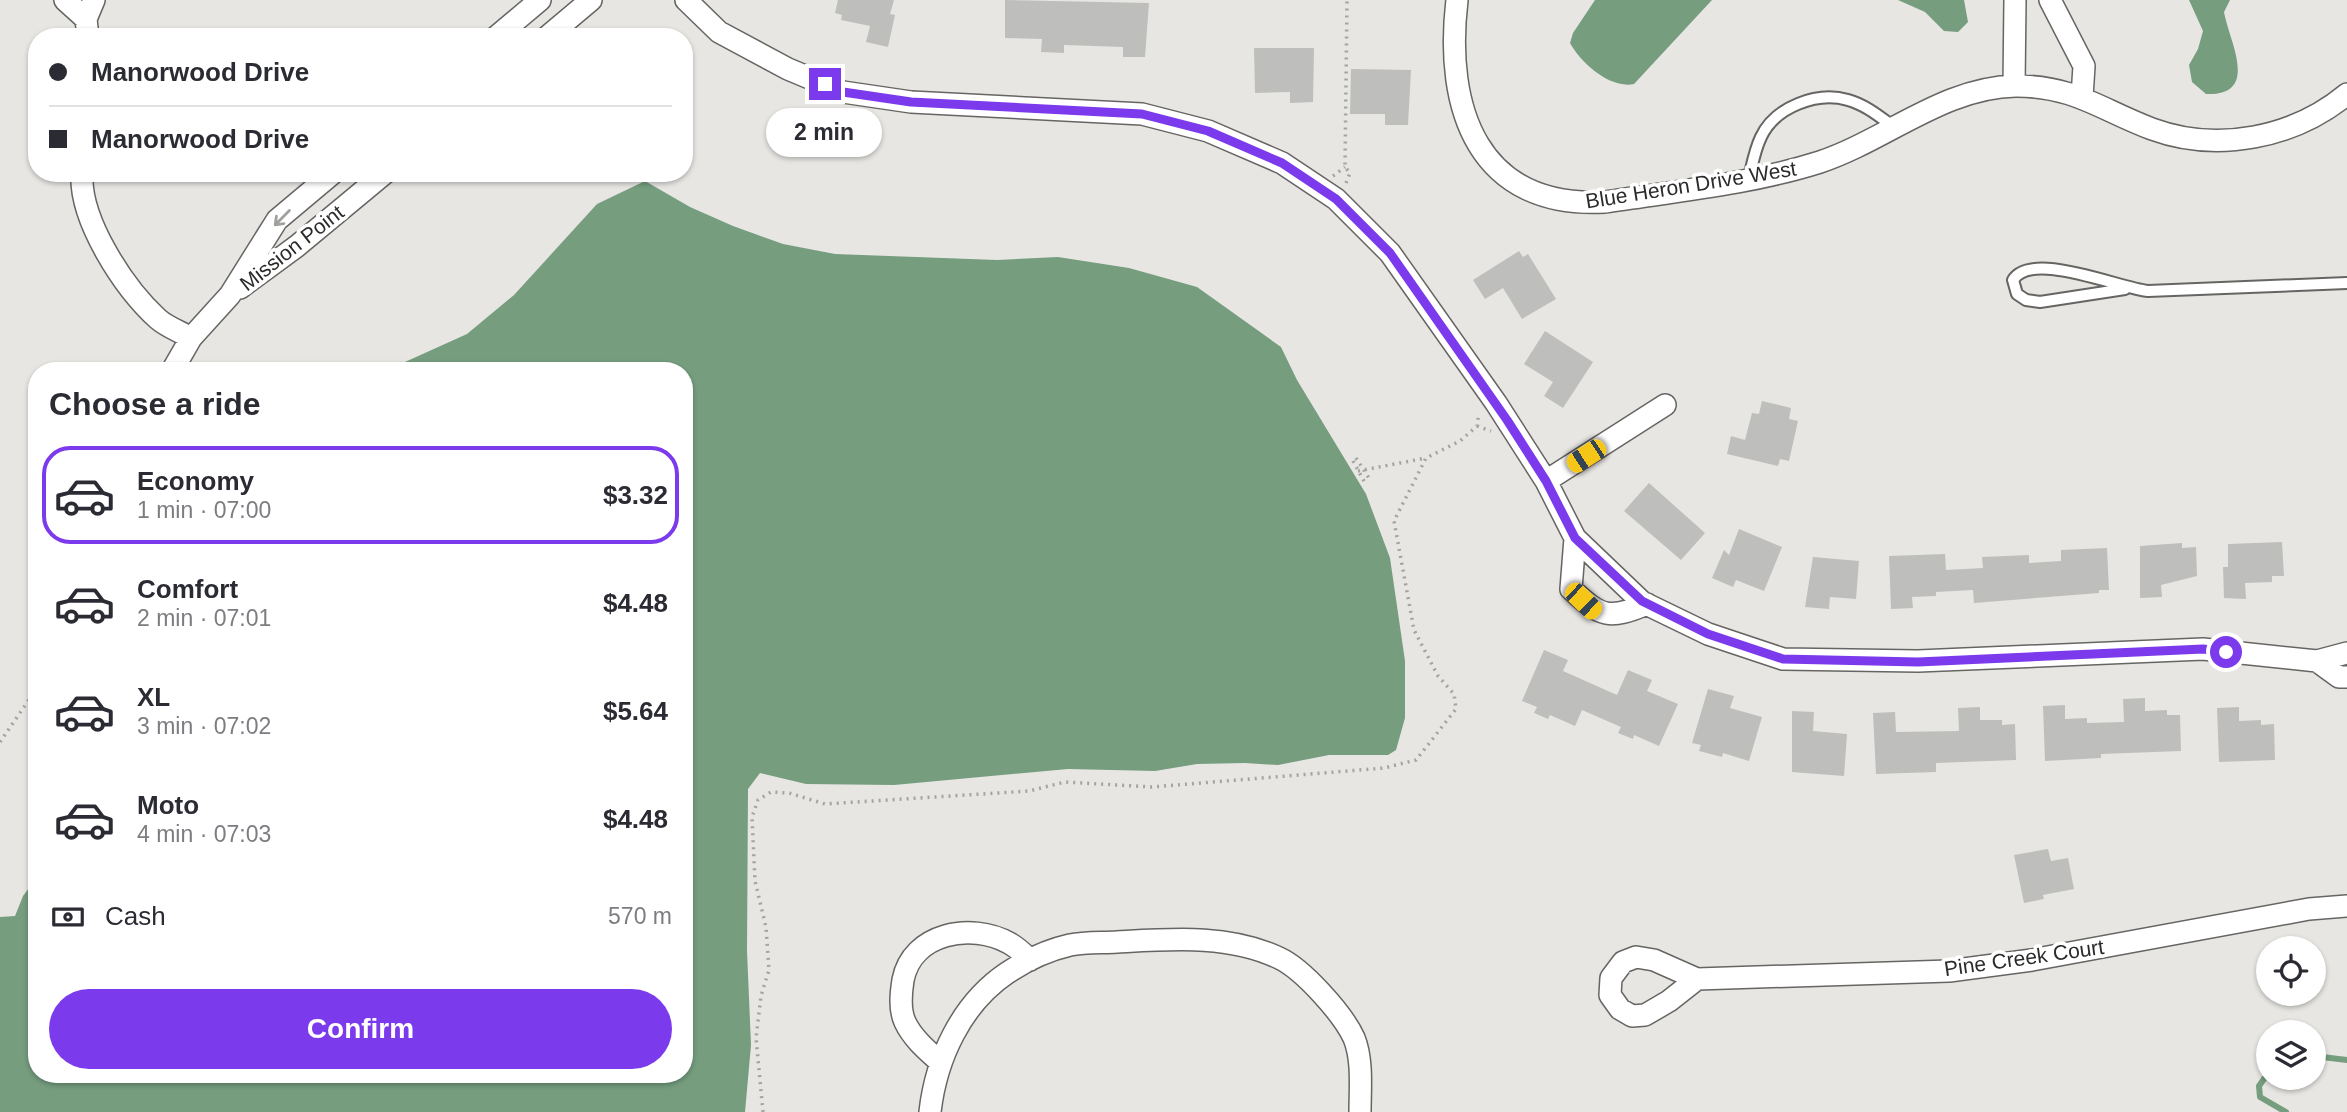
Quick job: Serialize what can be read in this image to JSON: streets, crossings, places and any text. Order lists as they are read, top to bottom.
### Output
{
  "streets": {
    "street": ["Blue Heron Drive West", "Mission Point", "Pine Creek Court"]
  },
  "page": {
    "banner": ["Manorwood Drive", "Manorwood Drive"],
    "bubble": "2 min",
    "heading": "Choose a ride",
    "list": [
      {
        "name": "Economy",
        "note": "1 min · 07:00",
        "value": "$3.32"
      },
      {
        "name": "Comfort",
        "note": "2 min · 07:01",
        "value": "$4.48"
      },
      {
        "name": "XL",
        "note": "3 min · 07:02",
        "value": "$5.64"
      },
      {
        "name": "Moto",
        "note": "4 min · 07:03",
        "value": "$4.48"
      }
    ],
    "pay": ["Cash", "570 m"],
    "buttons": "Confirm"
  }
}
